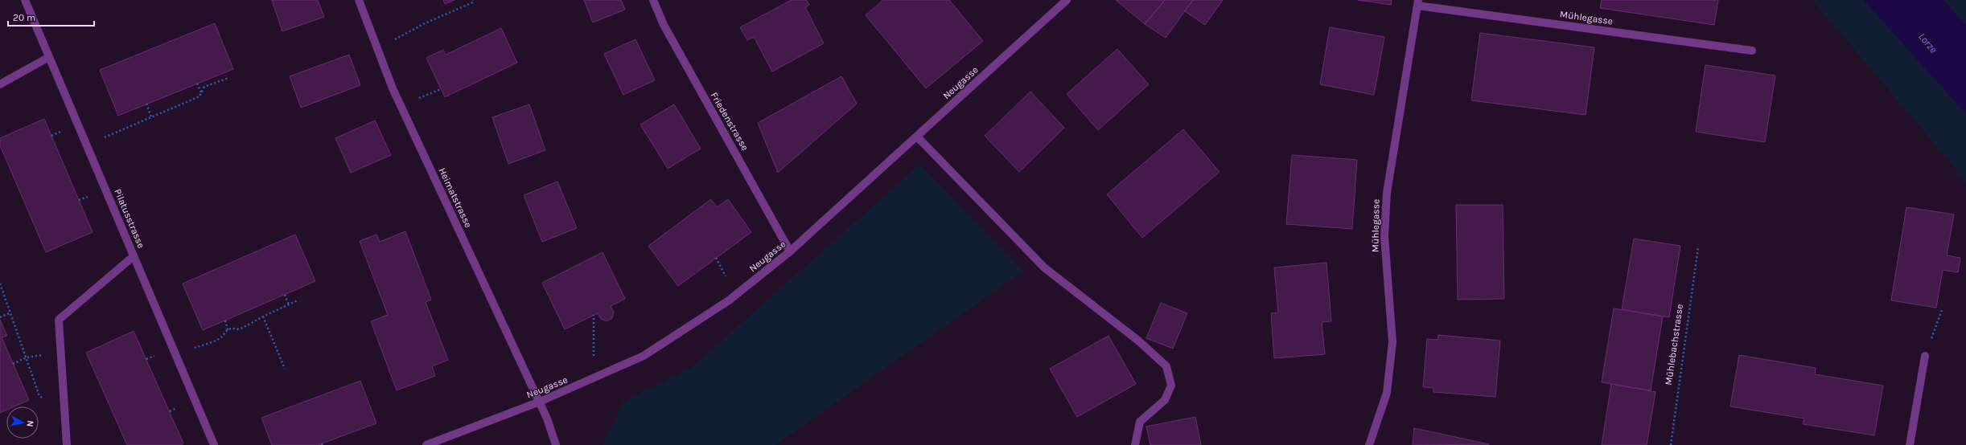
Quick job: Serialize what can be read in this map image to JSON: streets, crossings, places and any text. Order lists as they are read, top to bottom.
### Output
{
  "streets": {
    "street": [
      "Mühlegasse",
      "Neugasse",
      "Friedenstrasse",
      "Heimatstrasse",
      "Pilatusstrasse"
    ],
    "path": ["Mühlebachstrasse"]
  },
  "crossings": [
    ["Neugasse", "Friedenstrasse"],
    ["Neugasse", "Heimatstrasse"]
  ],
  "water": ["Lorze"],
  "scale_bar": "20 m",
  "north": "right"
}
